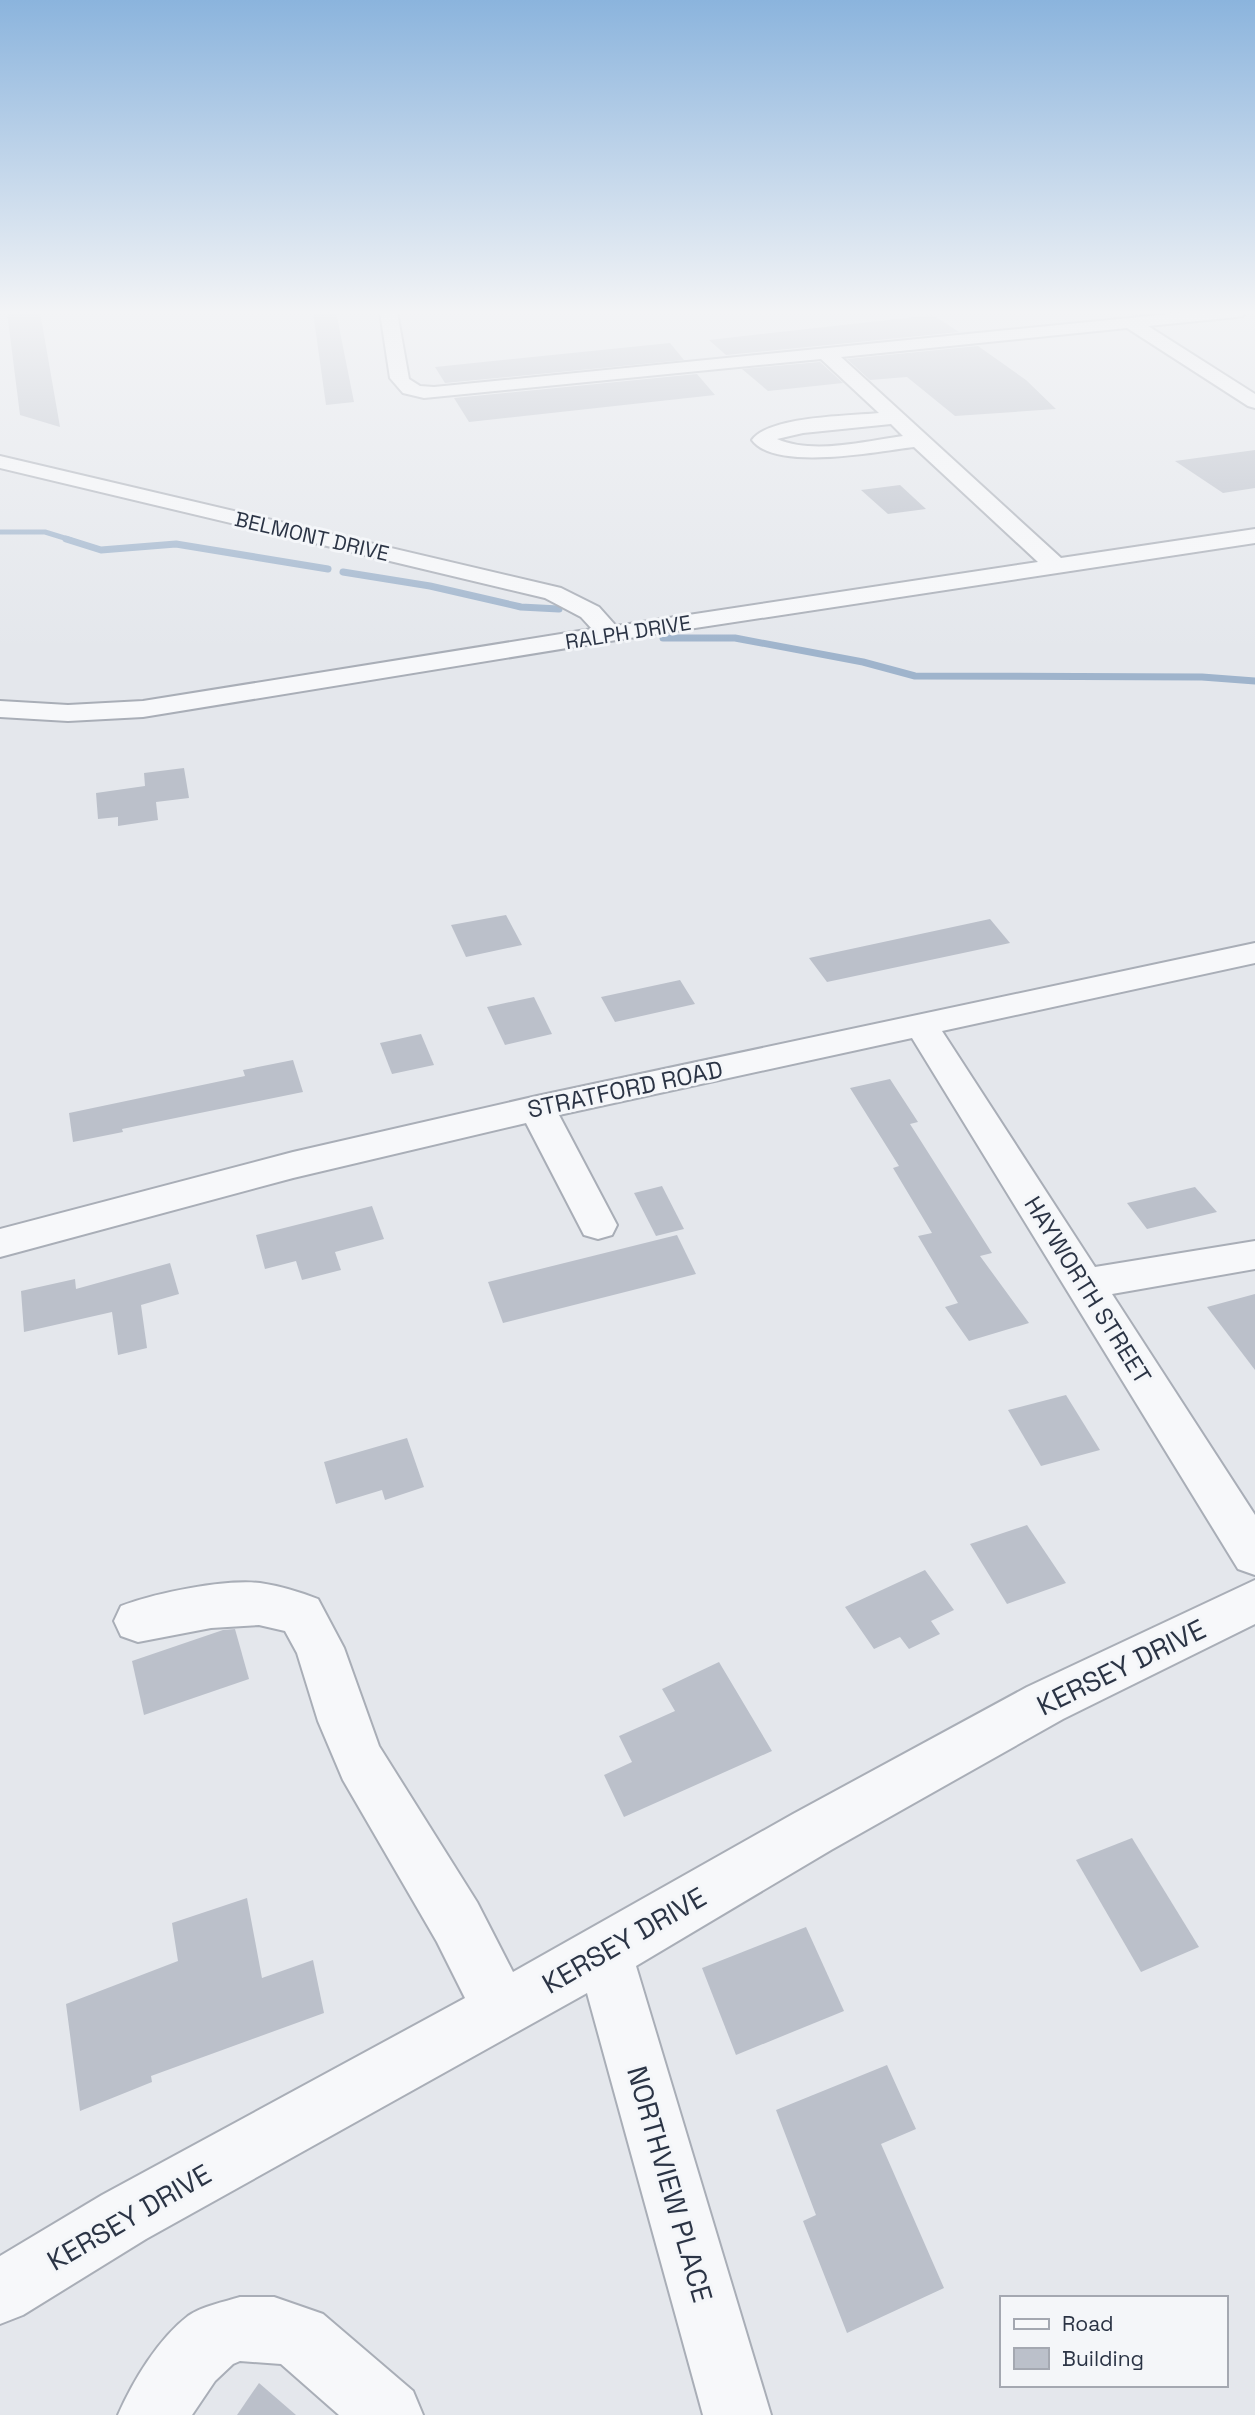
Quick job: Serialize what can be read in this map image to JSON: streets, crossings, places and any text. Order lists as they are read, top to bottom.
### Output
{
  "streets": {
    "street": [
      "BELMONT DRIVE",
      "RALPH DRIVE",
      "STRATFORD ROAD",
      "HAYWORTH STREET",
      "KERSEY DRIVE",
      "NORTHVIEW PLACE"
    ]
  },
  "crossings": [
    ["BELMONT DRIVE", "RALPH DRIVE"],
    ["STRATFORD ROAD", "HAYWORTH STREET"],
    ["KERSEY DRIVE", "NORTHVIEW PLACE"]
  ],
  "legend": ["Road", "Building"]
}
